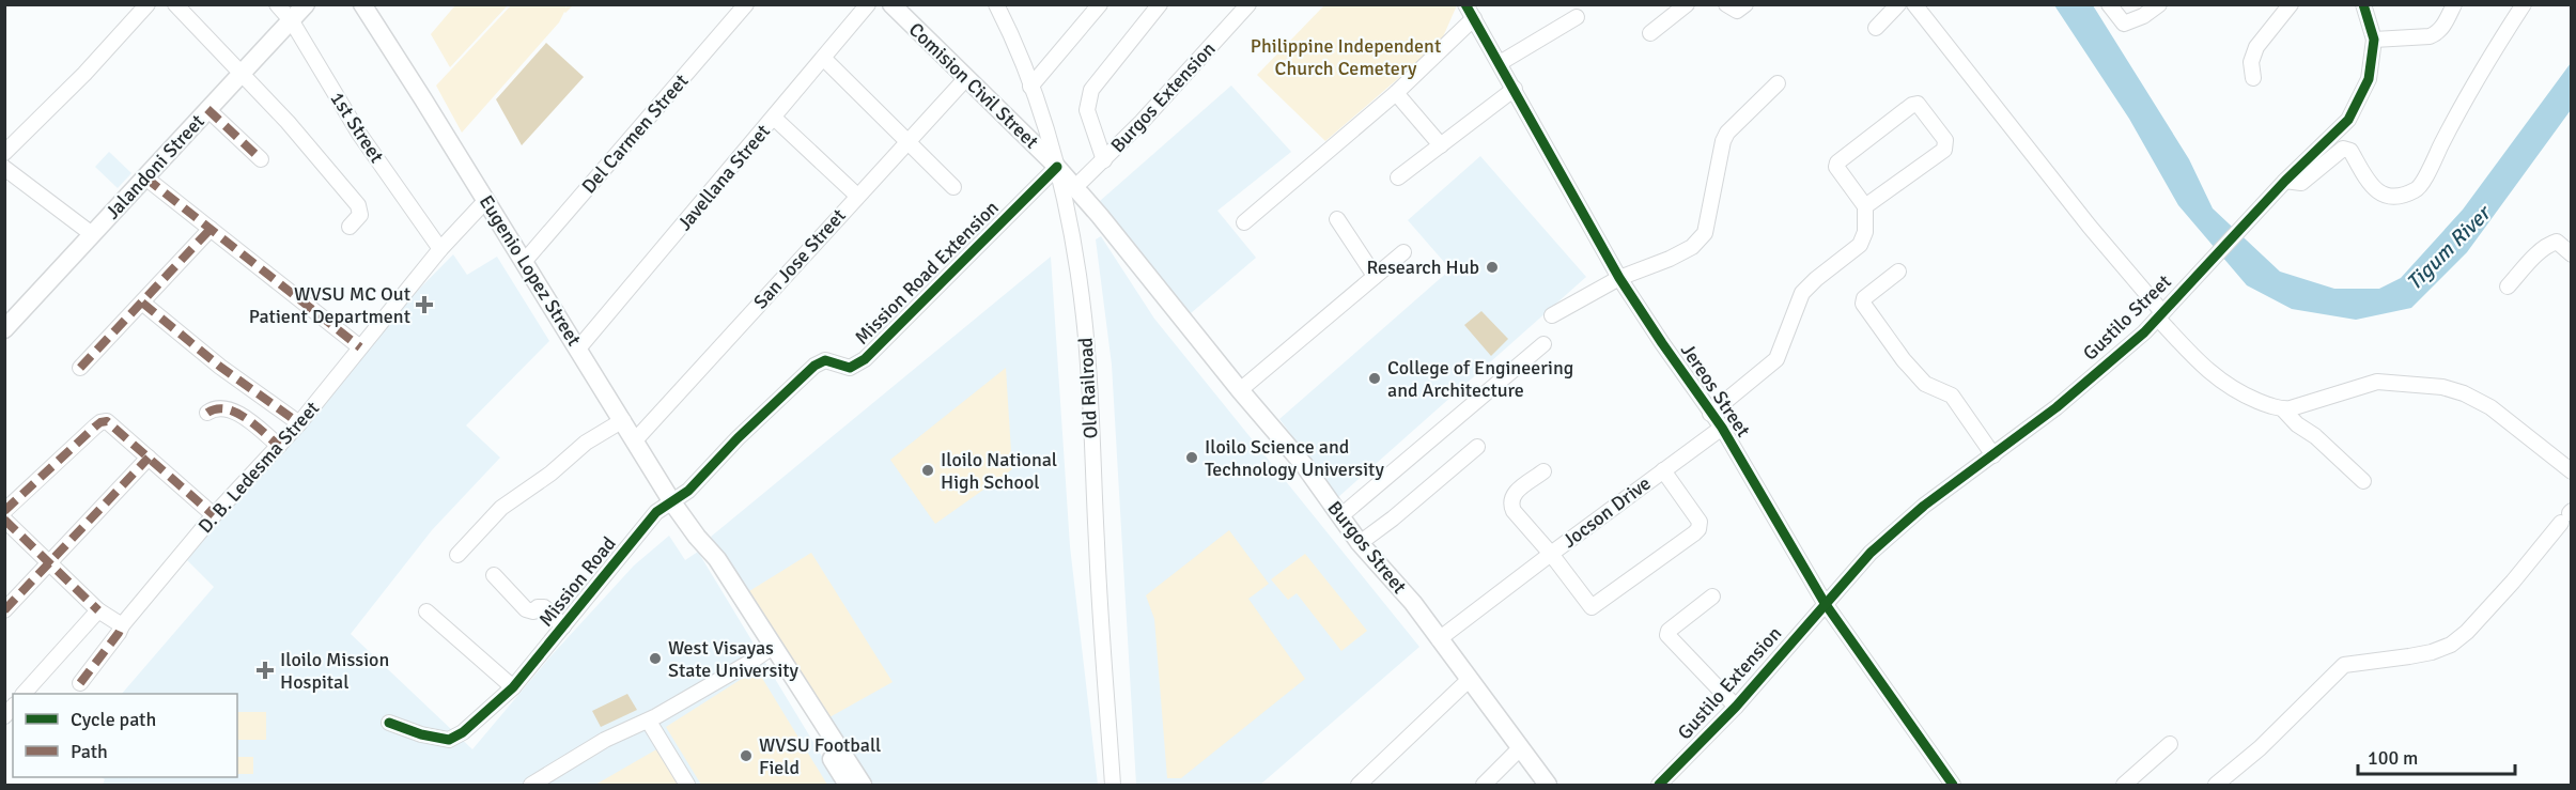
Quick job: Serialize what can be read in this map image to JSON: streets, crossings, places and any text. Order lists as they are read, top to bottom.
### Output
{
  "streets": {
    "main road": [
      "Comision Civil Street",
      "Jalandoni Street",
      "Eugenio Lopez Street",
      "Burgos Street"
    ],
    "street": [
      "Burgos Extension",
      "1st Street",
      "Del Carmen Street",
      "Javellana Street",
      "San Jose Street",
      "Mission Road Extension",
      "Gustilo Street",
      "Old Railroad",
      "Jereos Street",
      "D. B. Ledesma Street",
      "Jocson Drive",
      "Mission Road",
      "Gustilo Extension"
    ]
  },
  "crossings": [
    ["Comision Civil Street", "San Jose Street"],
    ["Comision Civil Street", "Mission Road Extension"],
    ["Comision Civil Street", "Old Railroad"],
    ["Comision Civil Street", "Burgos Street"],
    ["Burgos Extension", "Burgos Street"],
    ["1st Street", "Jalandoni Street"],
    ["1st Street", "D. B. Ledesma Street"],
    ["Del Carmen Street", "Eugenio Lopez Street"],
    ["Javellana Street", "Eugenio Lopez Street"],
    ["San Jose Street", "Eugenio Lopez Street"],
    ["Eugenio Lopez Street", "Mission Road Extension"],
    ["Eugenio Lopez Street", "D. B. Ledesma Street"],
    ["Eugenio Lopez Street", "Mission Road"],
    ["Mission Road Extension", "Old Railroad"],
    ["Mission Road Extension", "Burgos Street"],
    ["Mission Road Extension", "Mission Road"],
    ["Gustilo Street", "Jereos Street"],
    ["Gustilo Street", "Gustilo Extension"],
    ["Old Railroad", "Burgos Street"],
    ["Jereos Street", "Jocson Drive"],
    ["Jereos Street", "Gustilo Extension"]
  ],
  "water": ["Tigum River"],
  "parks": ["Philippine Independent Church Cemetery"],
  "places": {
    "other": [
      "Research Hub",
      "College of Engineering and Architecture",
      "Iloilo Science and Technology University",
      "Iloilo National High School",
      "West Visayas State University",
      "WVSU Football Field"
    ],
    "health": ["WVSU MC Out Patient Department", "Iloilo Mission Hospital"]
  },
  "legend": ["Cycle path", "Path"],
  "scale_bar": "100 m"
}
